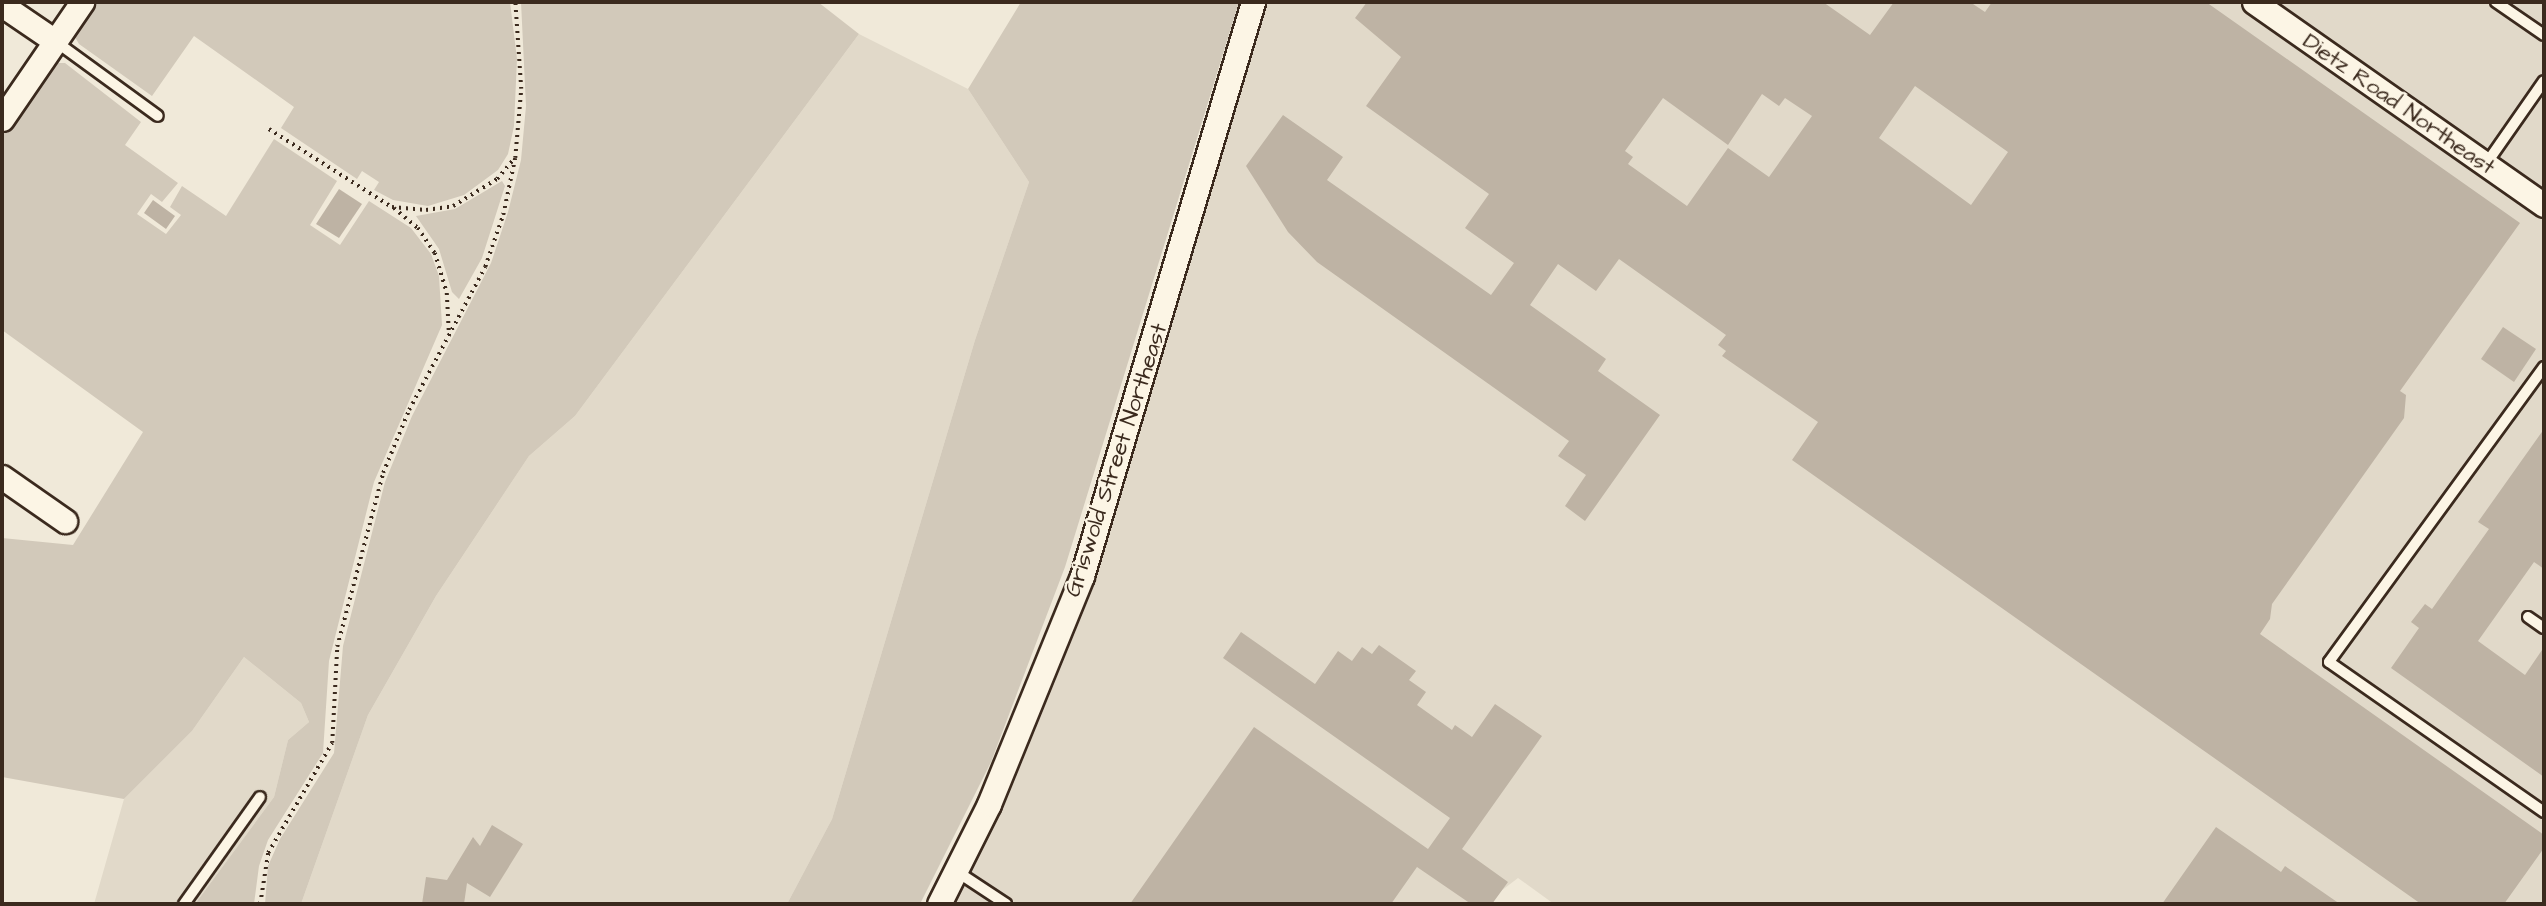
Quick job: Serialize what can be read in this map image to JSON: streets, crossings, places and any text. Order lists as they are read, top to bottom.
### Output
{
  "streets": {
    "street": ["Dietz Road Northeast", "Griswold Street Northeast"]
  }
}
